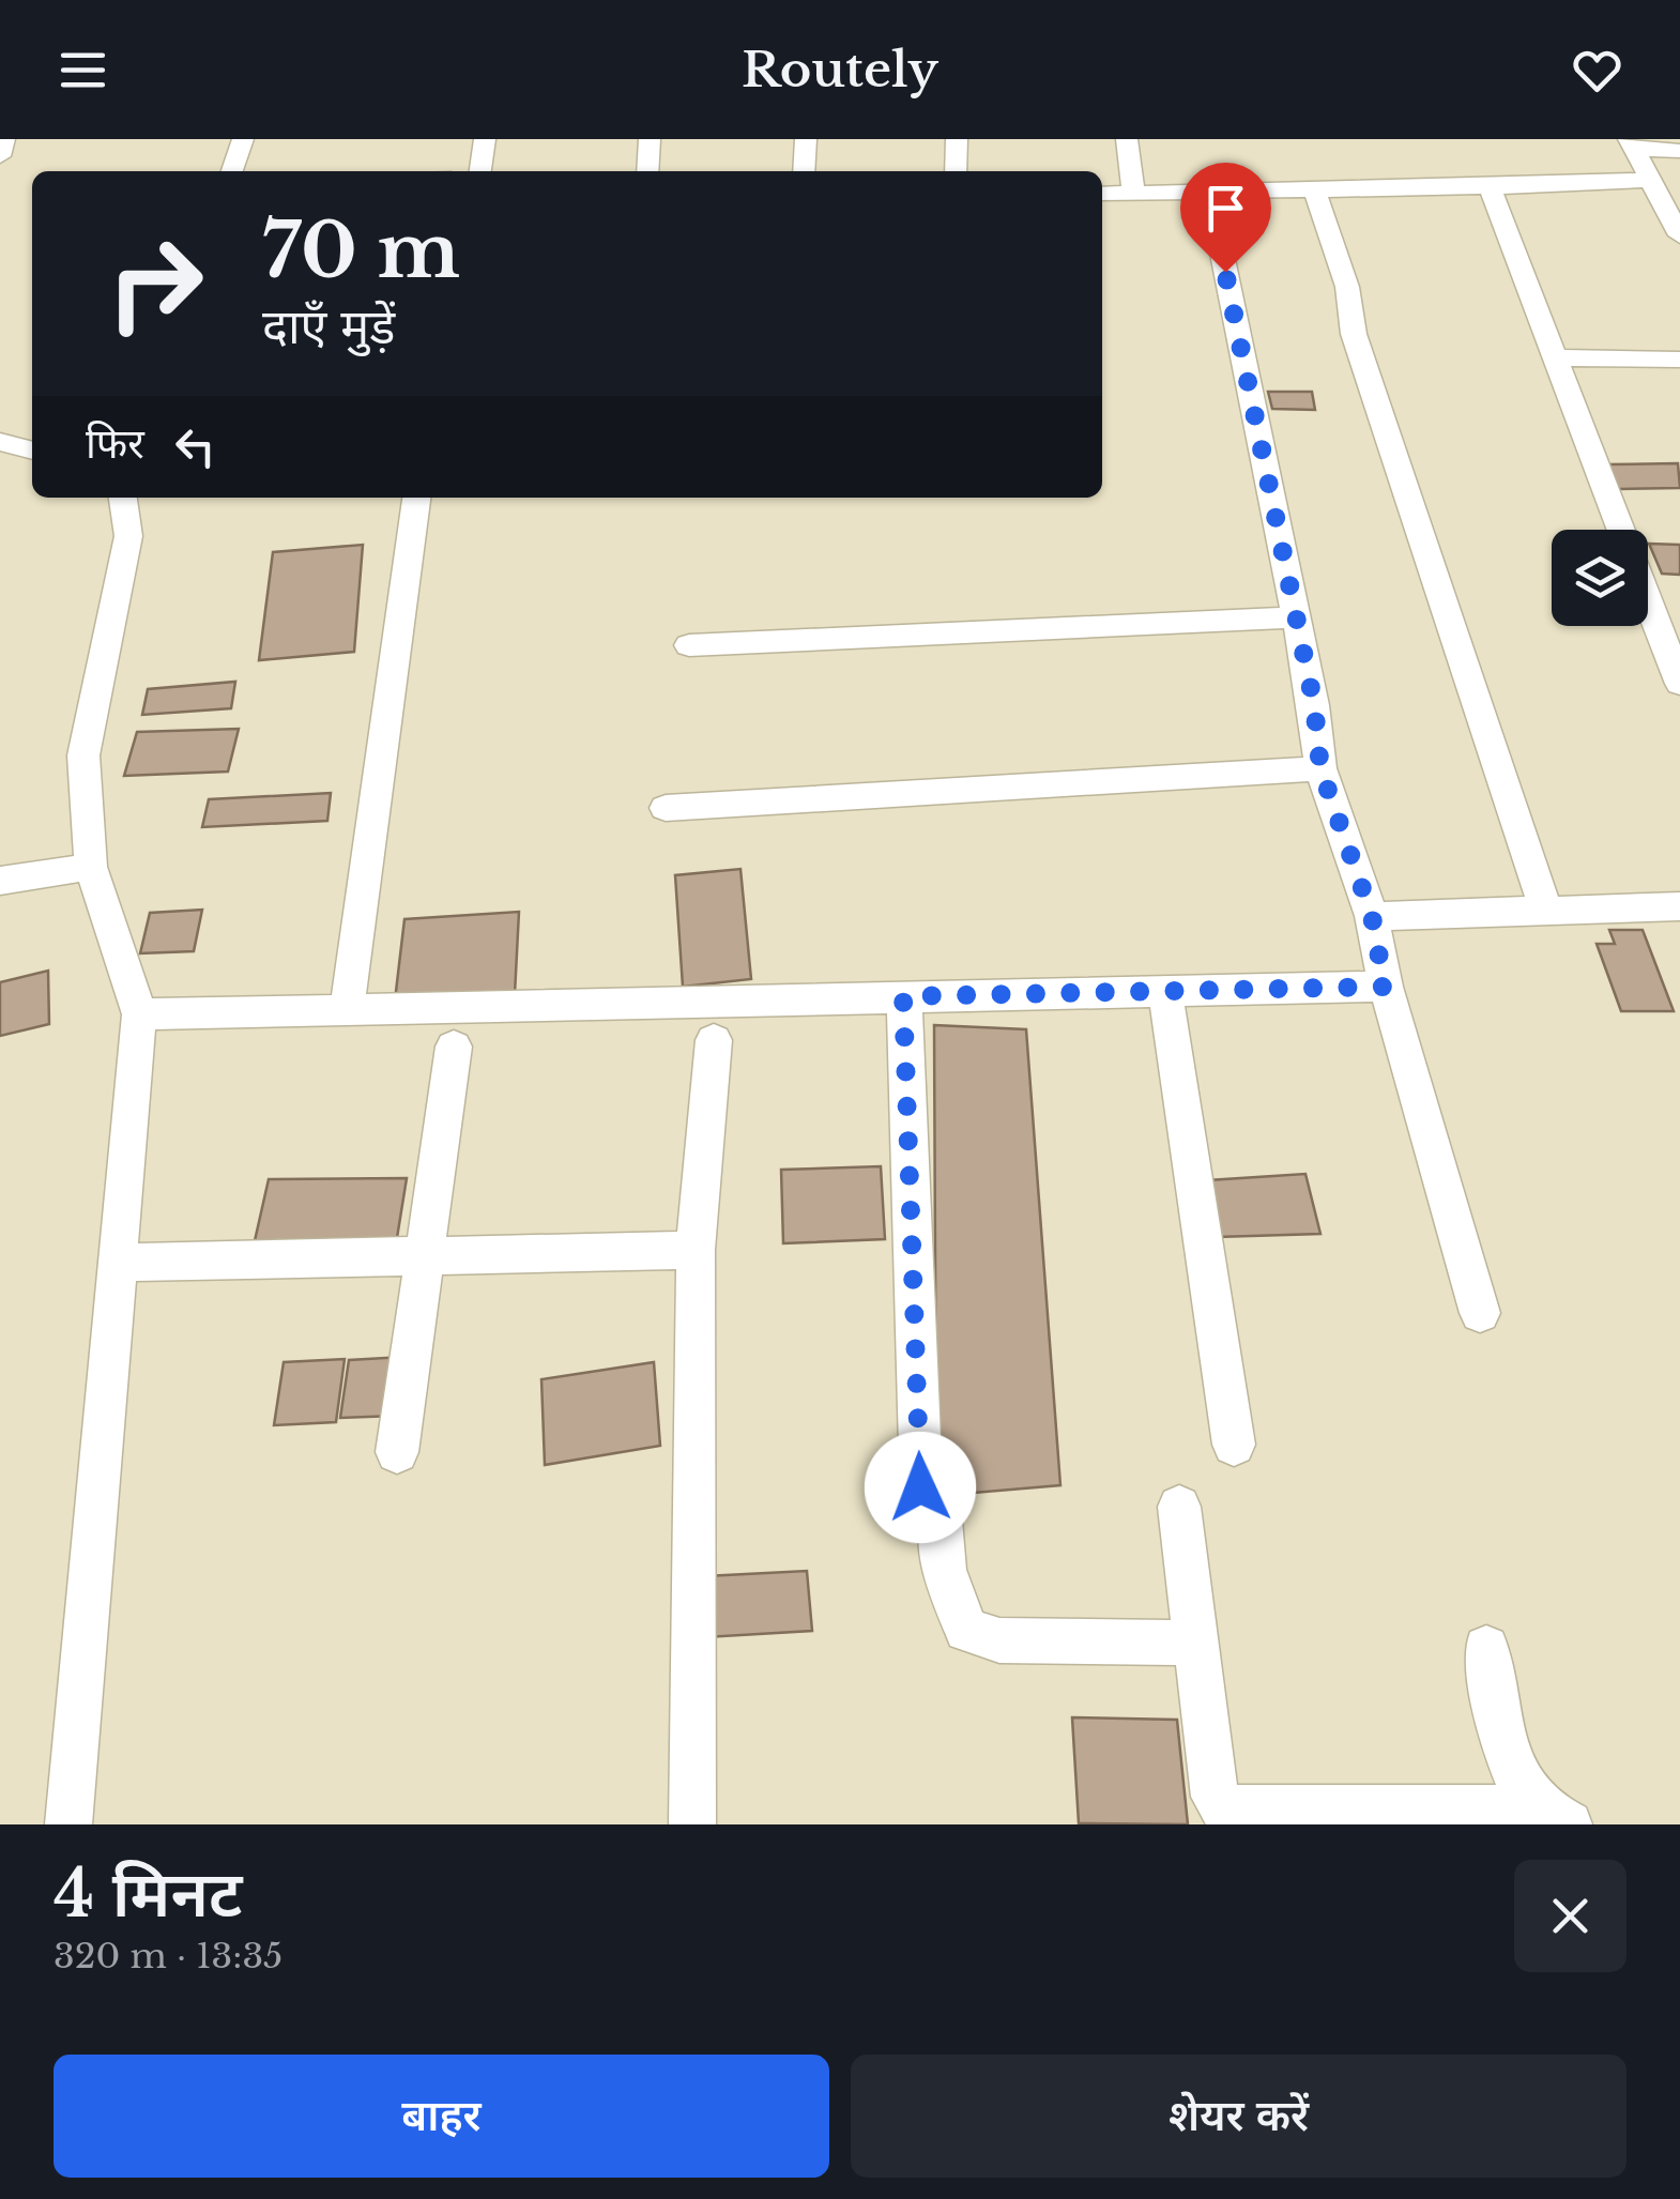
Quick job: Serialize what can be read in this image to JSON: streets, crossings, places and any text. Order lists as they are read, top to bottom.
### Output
{
  "page": {
    "header": "Routely",
    "turn": ["70 m", "दाएँ मुड़ें"],
    "then": "फिर",
    "heading": ["4 मिनट", "320 m · 13:35"],
    "buttons": ["बाहर", "शेयर करें"]
  }
}
